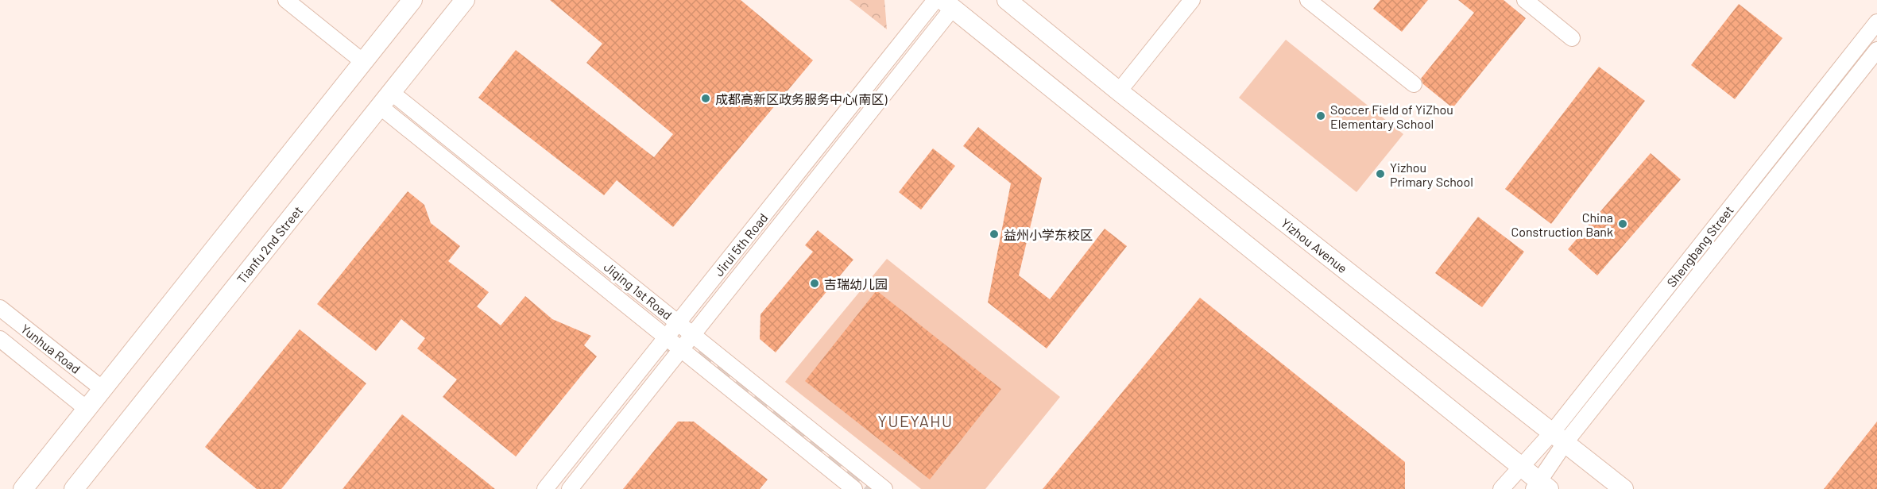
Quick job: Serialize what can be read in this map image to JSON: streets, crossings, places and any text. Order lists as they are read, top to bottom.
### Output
{
  "streets": {
    "main road": ["Tianfu 2nd Street", "Yizhou Avenue"],
    "street": [
      "Jirui 5th Road",
      "Shengbang Street",
      "Jiqing 1st Road",
      "Yunhua Road"
    ]
  },
  "crossings": [
    ["Tianfu 2nd Street", "Jiqing 1st Road"],
    ["Jirui 5th Road", "Jiqing 1st Road"],
    ["Yizhou Avenue", "Shengbang Street"]
  ],
  "districts": ["YUEYAHU"],
  "places": [
    "成都高新区政务服务中心(南区)",
    "Soccer Field of YiZhou Elementary School",
    "Yizhou Primary School",
    "China Construction Bank",
    "益州小学东校区",
    "吉瑞幼儿园"
  ]
}
